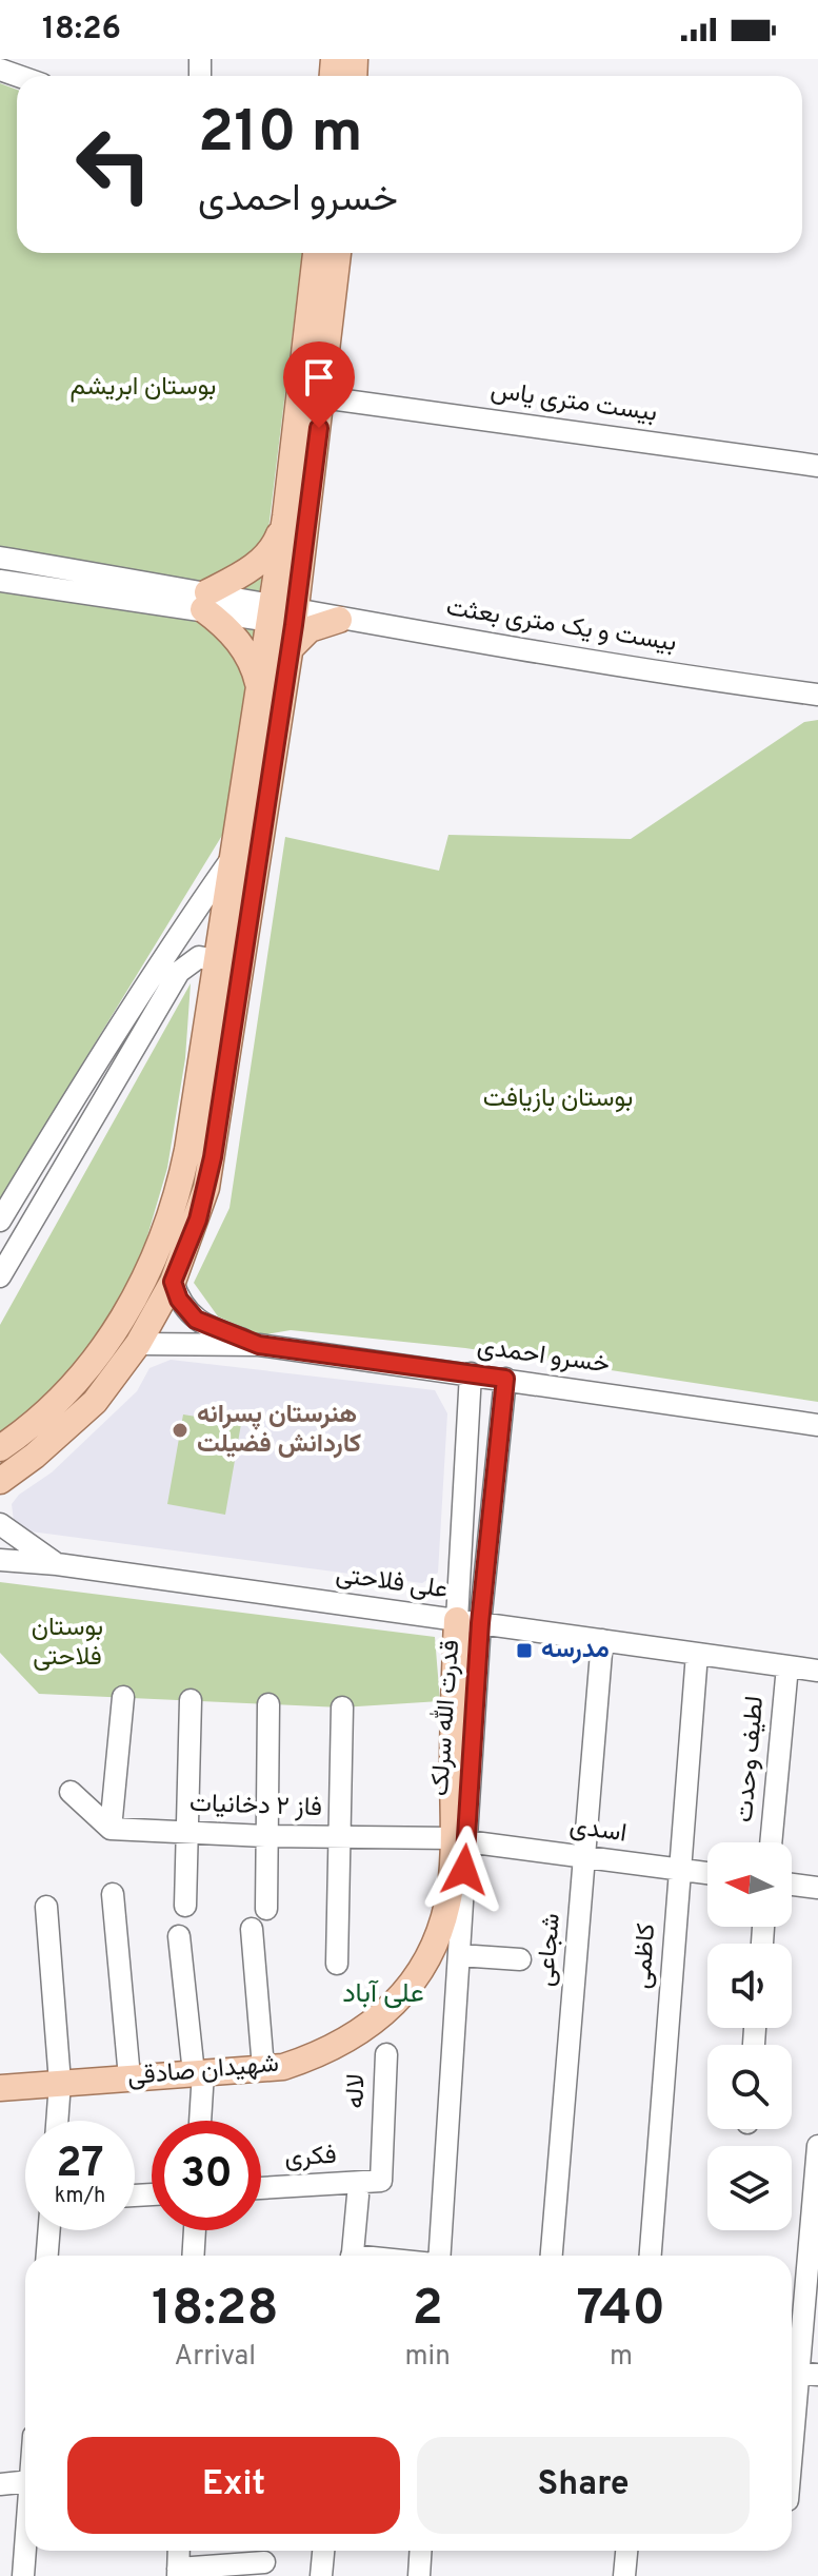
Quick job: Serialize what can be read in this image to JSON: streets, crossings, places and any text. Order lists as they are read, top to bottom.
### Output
{
  "streets": {
    "main road": ["شهیدان صادقی"],
    "street": [
      "بیست متری یاس",
      "بیست و یک متری بعثت",
      "خسرو احمدی",
      "علی فلاحتی",
      "قدرت الله سرلک",
      "لطیف وحدت",
      "فاز ۲ دخانیات",
      "اسدی",
      "شجاعی",
      "کاظمی",
      "لاله",
      "فکری"
    ]
  },
  "crossings": [
    ["خسرو احمدی", "قدرت الله سرلک"],
    ["علی فلاحتی", "قدرت الله سرلک"],
    ["علی فلاحتی", "لطیف وحدت"],
    ["علی فلاحتی", "شجاعی"],
    ["علی فلاحتی", "کاظمی"],
    ["علی فلاحتی", "شهیدان صادقی"],
    ["قدرت الله سرلک", "شهیدان صادقی"],
    ["فاز ۲ دخانیات", "اسدی"],
    ["فاز ۲ دخانیات", "شهیدان صادقی"],
    ["اسدی", "شجاعی"],
    ["اسدی", "کاظمی"],
    ["اسدی", "شهیدان صادقی"],
    ["لاله", "فکری"]
  ],
  "districts": ["علی آباد"],
  "parks": ["بوستان ابریشم", "بوستان بازیافت", "بوستان فلاحتی"],
  "places": {
    "other": ["هنرستان پسرانه کاردانش فضیلت"],
    "transit": ["مدرسه"]
  },
  "north": "left",
  "page": {
    "status": "18:26",
    "turn": ["210 m", "خسرو احمدی"],
    "speed": "27 km/h",
    "limit": "30",
    "eta": [
      "18:28",
      "Arrival",
      "2",
      "min",
      "740",
      "m"
    ],
    "buttons": ["Exit", "Share"]
  }
}
